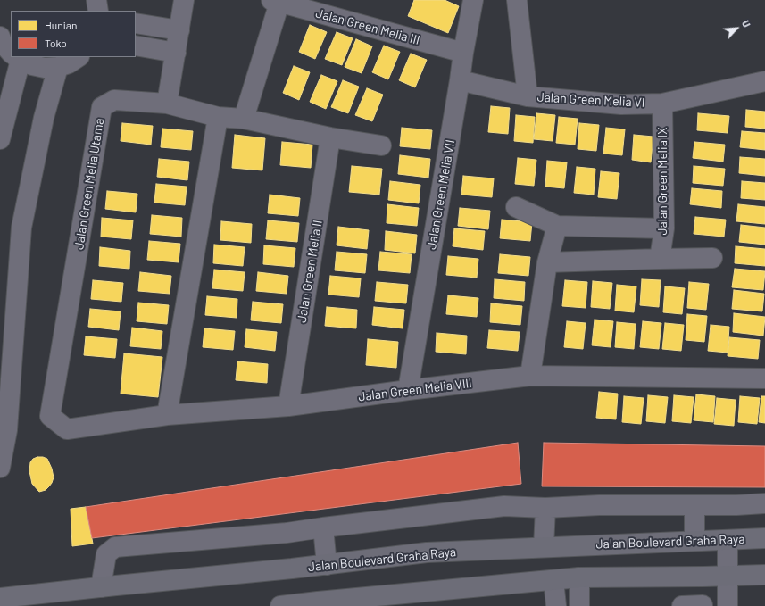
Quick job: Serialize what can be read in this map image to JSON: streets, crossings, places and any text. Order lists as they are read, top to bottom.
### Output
{
  "streets": {
    "main road": ["Jalan Boulevard Graha Raya"],
    "street": [
      "Jalan Green Melia III",
      "Jalan Green Melia VI",
      "Jalan Green Melia IX",
      "Jalan Green Melia Utama",
      "Jalan Green Melia VII",
      "Jalan Green Melia II",
      "Jalan Green Melia VIII"
    ]
  },
  "crossings": [
    ["Jalan Green Melia III", "Jalan Green Melia VII"],
    ["Jalan Green Melia VI", "Jalan Green Melia IX"],
    ["Jalan Green Melia VI", "Jalan Green Melia VII"],
    ["Jalan Green Melia Utama", "Jalan Green Melia II"],
    ["Jalan Green Melia Utama", "Jalan Green Melia VIII"],
    ["Jalan Green Melia VII", "Jalan Green Melia VIII"],
    ["Jalan Green Melia II", "Jalan Green Melia VIII"]
  ],
  "legend": ["Hunian", "Toko"],
  "north": "top right"
}
